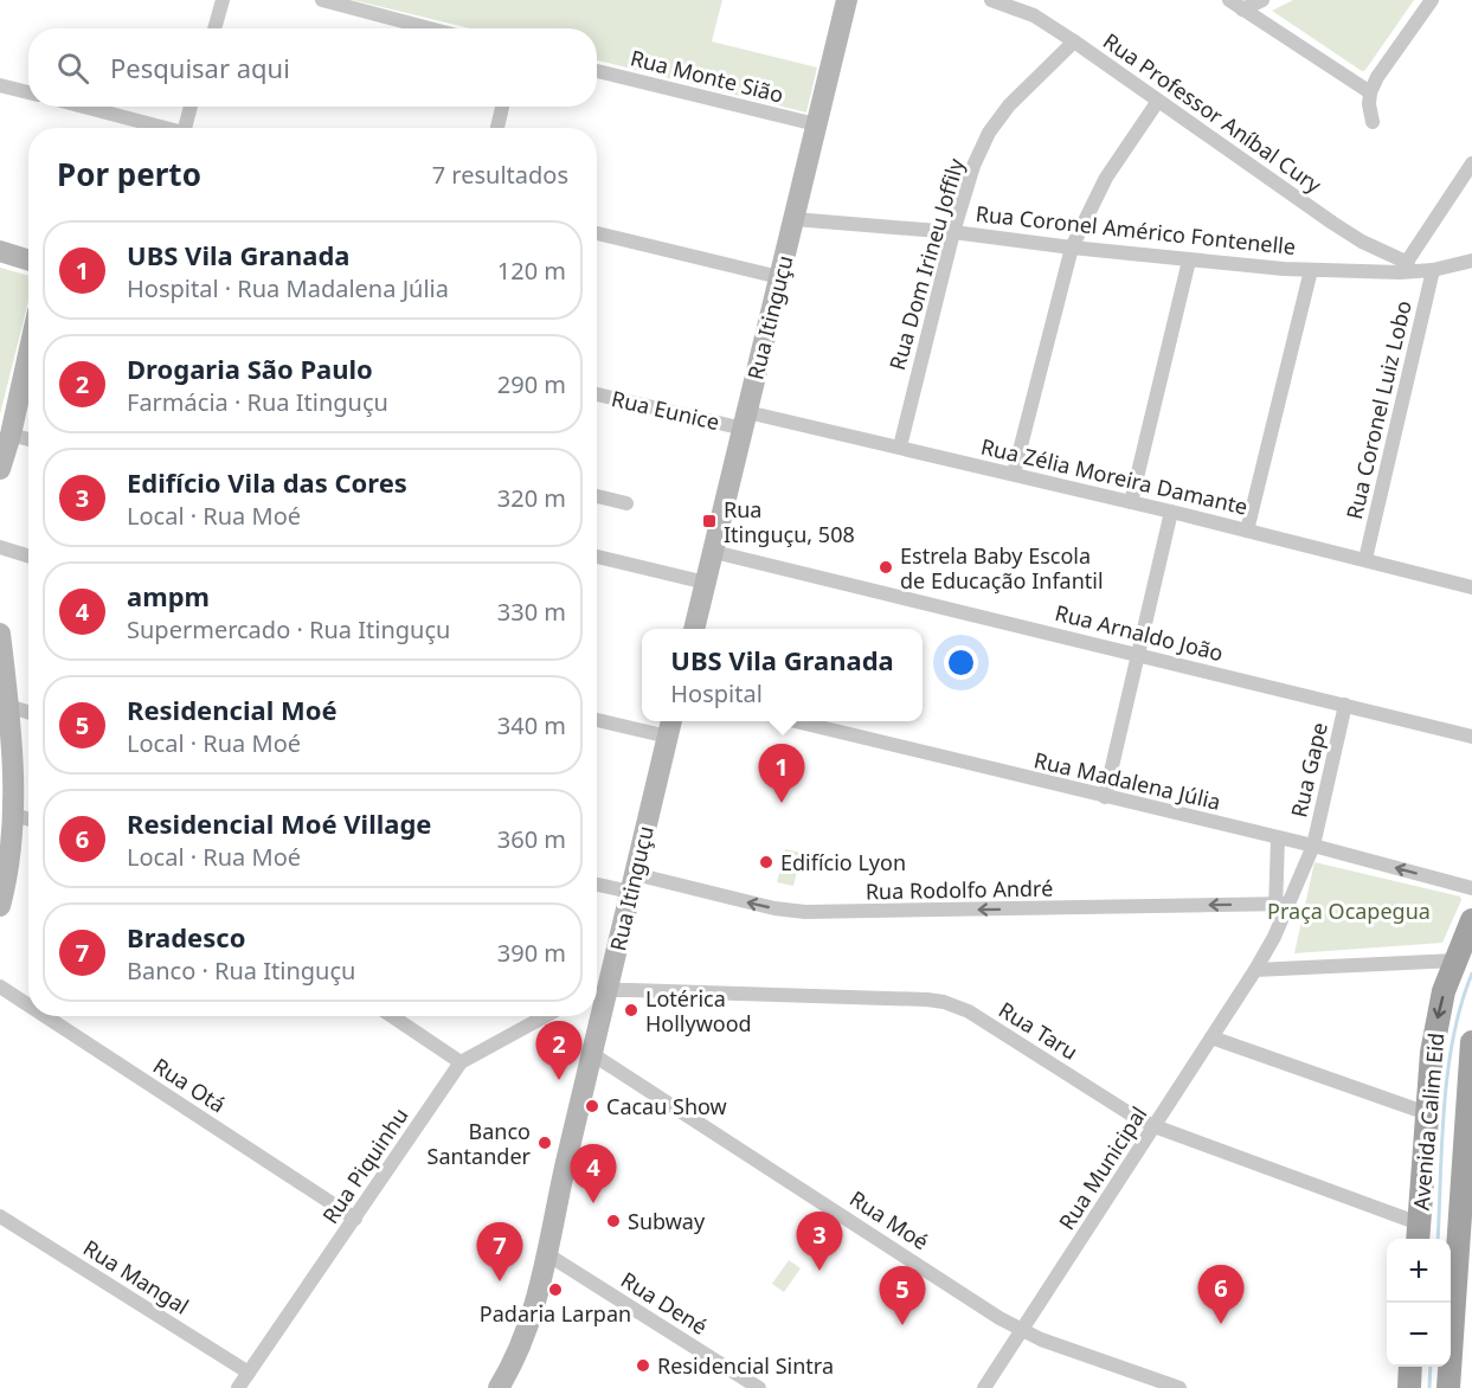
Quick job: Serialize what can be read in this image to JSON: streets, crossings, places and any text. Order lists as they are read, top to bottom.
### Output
{
  "streets": {
    "main road": ["Rua Itinguçu", "Avenida Calim Eid"],
    "street": [
      "Rua Monte Sião",
      "Rua Professor Aníbal Cury",
      "Rua Coronel Américo Fontenelle",
      "Rua Dom Irineu Joffily",
      "Rua Eunice",
      "Rua Coronel Luiz Lobo",
      "Rua Zélia Moreira Damante",
      "Rua Arnaldo João",
      "Rua Gape",
      "Rua Madalena Júlia",
      "Rua Rodolfo André",
      "Rua Taru",
      "Rua Otá",
      "Rua Piquinhu",
      "Rua Municipal",
      "Rua Moé",
      "Rua Mangal",
      "Rua Dené"
    ]
  },
  "crossings": [
    ["Rua Monte Sião", "Rua Itinguçu"],
    ["Rua Professor Aníbal Cury", "Rua Coronel Américo Fontenelle"],
    ["Rua Professor Aníbal Cury", "Rua Dom Irineu Joffily"],
    ["Rua Coronel Américo Fontenelle", "Rua Dom Irineu Joffily"],
    ["Rua Coronel Américo Fontenelle", "Rua Itinguçu"],
    ["Rua Coronel Américo Fontenelle", "Rua Coronel Luiz Lobo"],
    ["Rua Dom Irineu Joffily", "Rua Zélia Moreira Damante"],
    ["Rua Itinguçu", "Rua Eunice"],
    ["Rua Itinguçu", "Rua Zélia Moreira Damante"],
    ["Rua Itinguçu", "Rua Arnaldo João"],
    ["Rua Itinguçu", "Rua Rodolfo André"],
    ["Rua Itinguçu", "Rua Taru"],
    ["Rua Itinguçu", "Rua Moé"],
    ["Rua Itinguçu", "Rua Dené"],
    ["Rua Eunice", "Rua Zélia Moreira Damante"],
    ["Rua Coronel Luiz Lobo", "Rua Zélia Moreira Damante"],
    ["Rua Arnaldo João", "Rua Gape"],
    ["Rua Gape", "Rua Madalena Júlia"],
    ["Rua Taru", "Avenida Calim Eid"],
    ["Rua Taru", "Rua Municipal"],
    ["Rua Otá", "Rua Piquinhu"],
    ["Rua Piquinhu", "Rua Mangal"],
    ["Rua Municipal", "Rua Moé"]
  ],
  "one_way": ["Rua Rodolfo André"],
  "parks": ["Praça Ocapegua"],
  "places": {
    "transit": ["Rua Itinguçu, 508"],
    "other": [
      "Estrela Baby Escola de Educação Infantil",
      "Edifício Lyon",
      "Lotérica Hollywood",
      "Cacau Show",
      "Banco Santander",
      "Subway",
      "Padaria Larpan",
      "Residencial Sintra"
    ]
  },
  "page": {
    "search": "Pesquisar aqui",
    "heading": ["Por perto", "7 resultados"],
    "list": [
      {
        "mark": "1",
        "name": "UBS Vila Granada",
        "note": "Hospital · Rua Madalena Júlia",
        "value": "120 m"
      },
      {
        "mark": "2",
        "name": "Drogaria São Paulo",
        "note": "Farmácia · Rua Itinguçu",
        "value": "290 m"
      },
      {
        "mark": "3",
        "name": "Edifício Vila das Cores",
        "note": "Local · Rua Moé",
        "value": "320 m"
      },
      {
        "mark": "4",
        "name": "ampm",
        "note": "Supermercado · Rua Itinguçu",
        "value": "330 m"
      },
      {
        "mark": "5",
        "name": "Residencial Moé",
        "note": "Local · Rua Moé",
        "value": "340 m"
      },
      {
        "mark": "6",
        "name": "Residencial Moé Village",
        "note": "Local · Rua Moé",
        "value": "360 m"
      },
      {
        "mark": "7",
        "name": "Bradesco",
        "note": "Banco · Rua Itinguçu",
        "value": "390 m"
      }
    ],
    "popup": ["UBS Vila Granada", "Hospital"],
    "pins": [
      "1",
      "2",
      "4",
      "3",
      "7",
      "6",
      "5"
    ],
    "map_buttons": ["+", "−"]
  }
}
